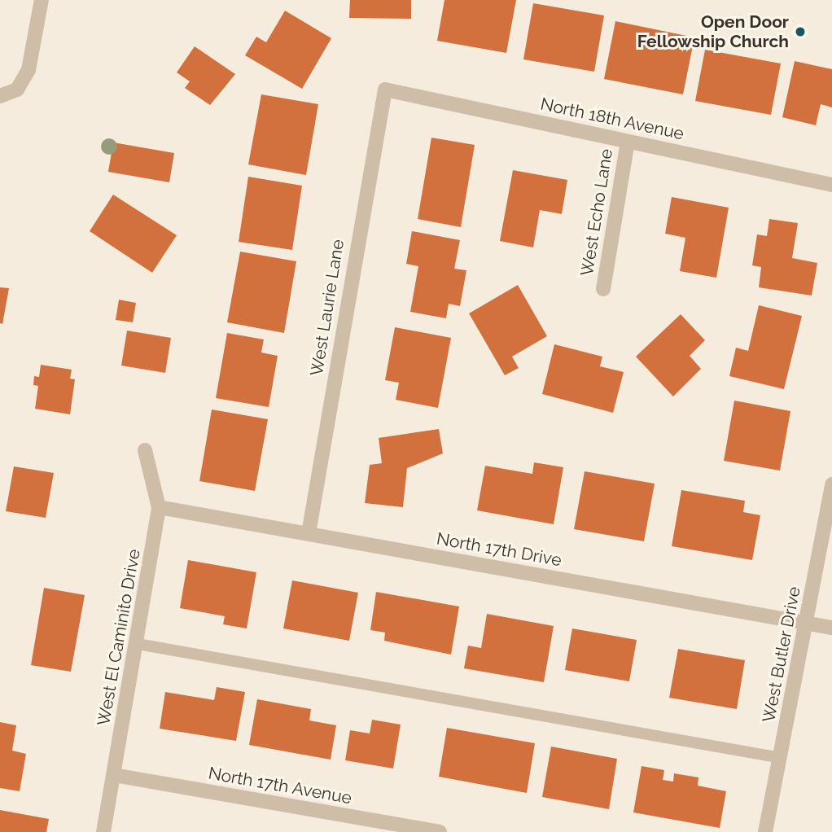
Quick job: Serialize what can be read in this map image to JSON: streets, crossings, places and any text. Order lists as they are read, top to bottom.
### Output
{
  "streets": {
    "street": [
      "North 18th Avenue",
      "West Echo Lane",
      "West Laurie Lane",
      "North 17th Drive",
      "West El Caminito Drive",
      "West Butler Drive",
      "North 17th Avenue"
    ]
  },
  "crossings": [
    ["North 18th Avenue", "West Echo Lane"],
    ["North 18th Avenue", "West Laurie Lane"],
    ["West Laurie Lane", "North 17th Drive"],
    ["North 17th Drive", "West El Caminito Drive"],
    ["North 17th Drive", "West Butler Drive"],
    ["West El Caminito Drive", "North 17th Avenue"]
  ],
  "places": ["Open Door Fellowship Church"]
}
